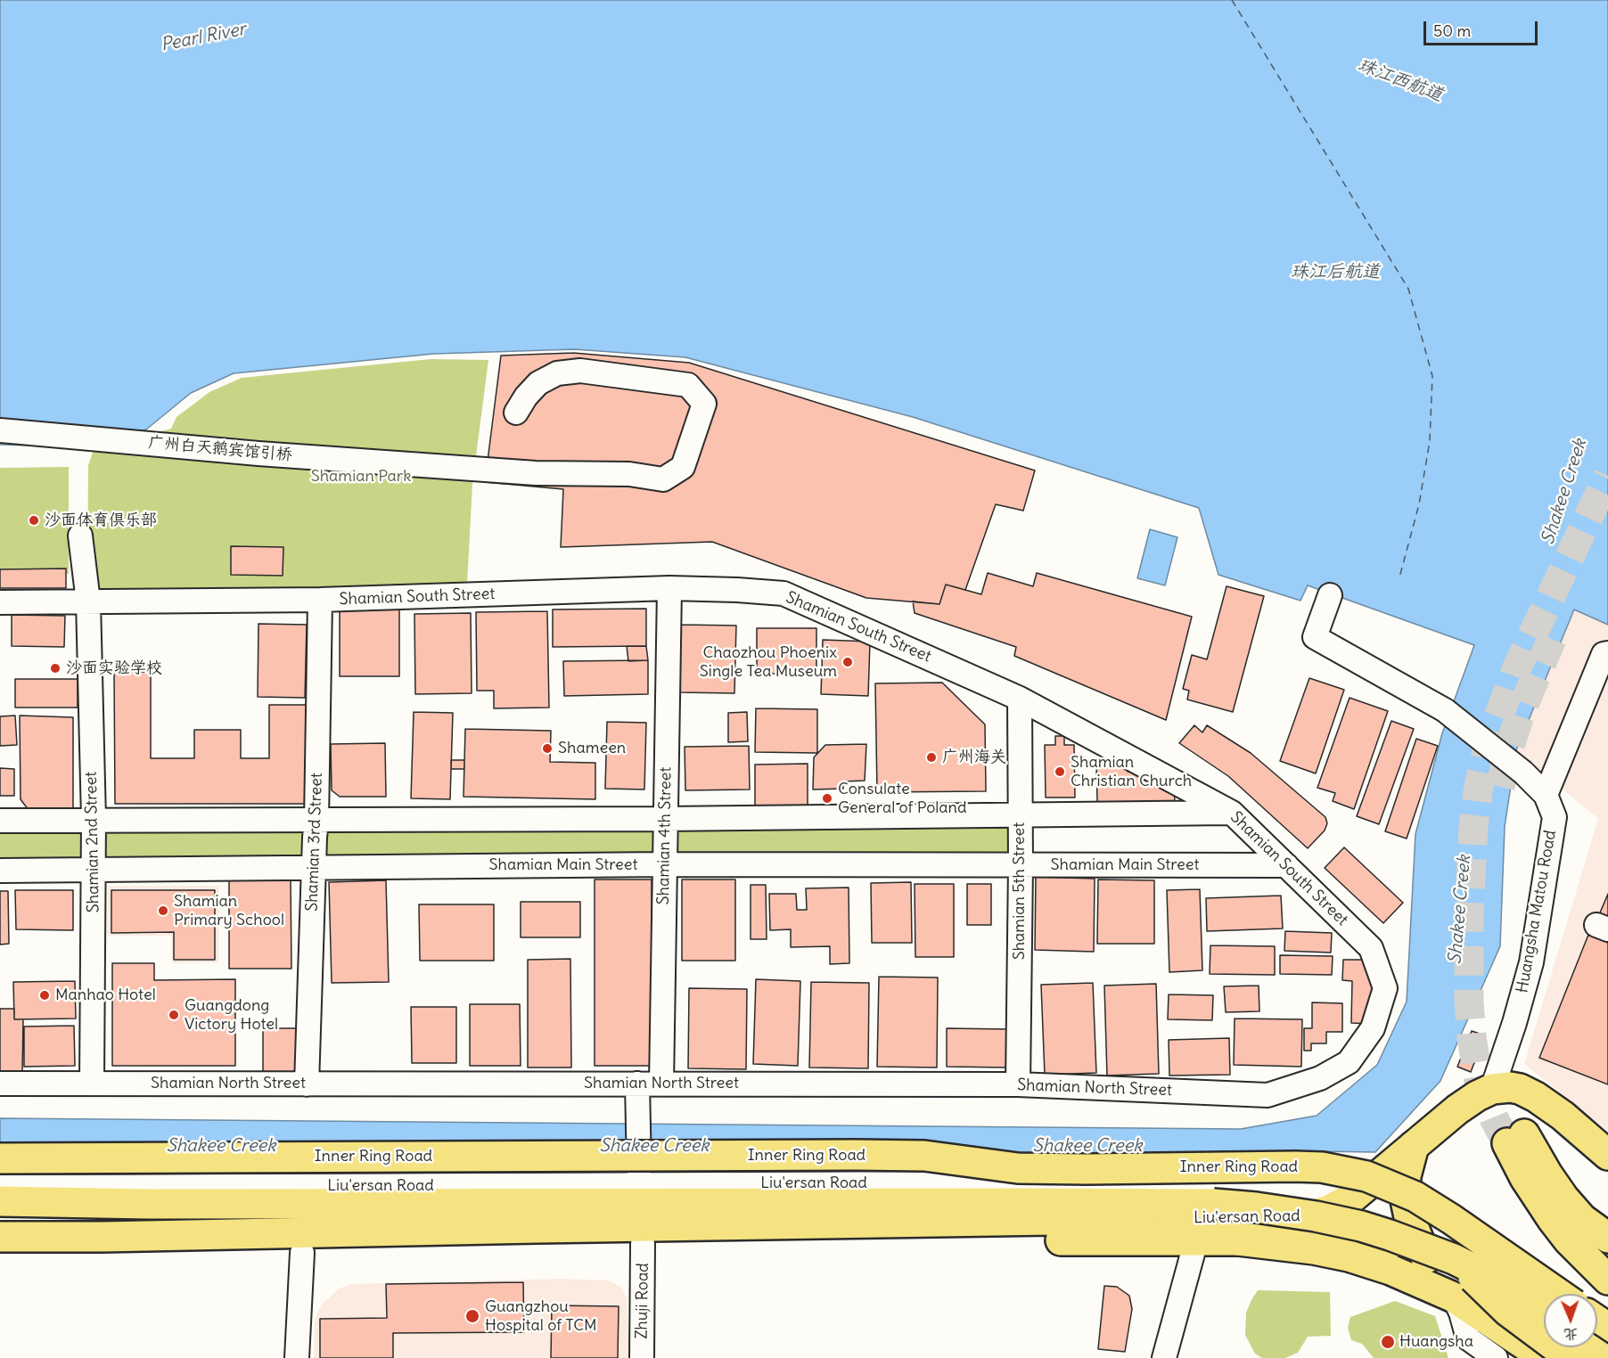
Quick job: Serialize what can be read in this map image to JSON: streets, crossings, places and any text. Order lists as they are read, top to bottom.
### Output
{
  "streets": {
    "main road": ["Inner Ring Road", "Liu'ersan Road"],
    "street": [
      "广州白天鹅宾馆引桥",
      "Shamian South Street",
      "Shamian 4th Street",
      "Shamian 2nd Street",
      "Shamian 3rd Street",
      "Shamian Main Street",
      "Shamian 5th Street",
      "Huangsha Matou Road",
      "Shamian North Street",
      "Zhuji Road"
    ]
  },
  "crossings": [
    ["Shamian South Street", "Shamian 4th Street"],
    ["Shamian South Street", "Shamian 2nd Street"],
    ["Shamian South Street", "Shamian 3rd Street"],
    ["Shamian South Street", "Shamian Main Street"],
    ["Shamian South Street", "Shamian 5th Street"],
    ["Shamian South Street", "Shamian North Street"],
    ["Shamian 4th Street", "Shamian Main Street"],
    ["Shamian 4th Street", "Shamian North Street"],
    ["Shamian 2nd Street", "Shamian Main Street"],
    ["Shamian 2nd Street", "Shamian North Street"],
    ["Shamian 3rd Street", "Shamian Main Street"],
    ["Shamian 3rd Street", "Shamian North Street"],
    ["Shamian Main Street", "Shamian 5th Street"],
    ["Shamian 5th Street", "Shamian North Street"],
    ["Liu'ersan Road", "Zhuji Road"]
  ],
  "water": [
    "Pearl River",
    "珠江西航道",
    "珠江后航道",
    "Shakee Creek"
  ],
  "parks": ["Shamian Park"],
  "places": [
    "沙面体育俱乐部",
    "Chaozhou Phoenix Single Tea Museum",
    "沙面实验学校",
    "Shameen",
    "广州海关",
    "Shamian Christian Church",
    "Consulate General of Poland",
    "Shamian Primary School",
    "Manhao Hotel",
    "Guangdong Victory Hotel",
    "Guangzhou Hospital of TCM",
    "Huangsha"
  ],
  "scale_bar": "50 m",
  "north": "bottom"
}
